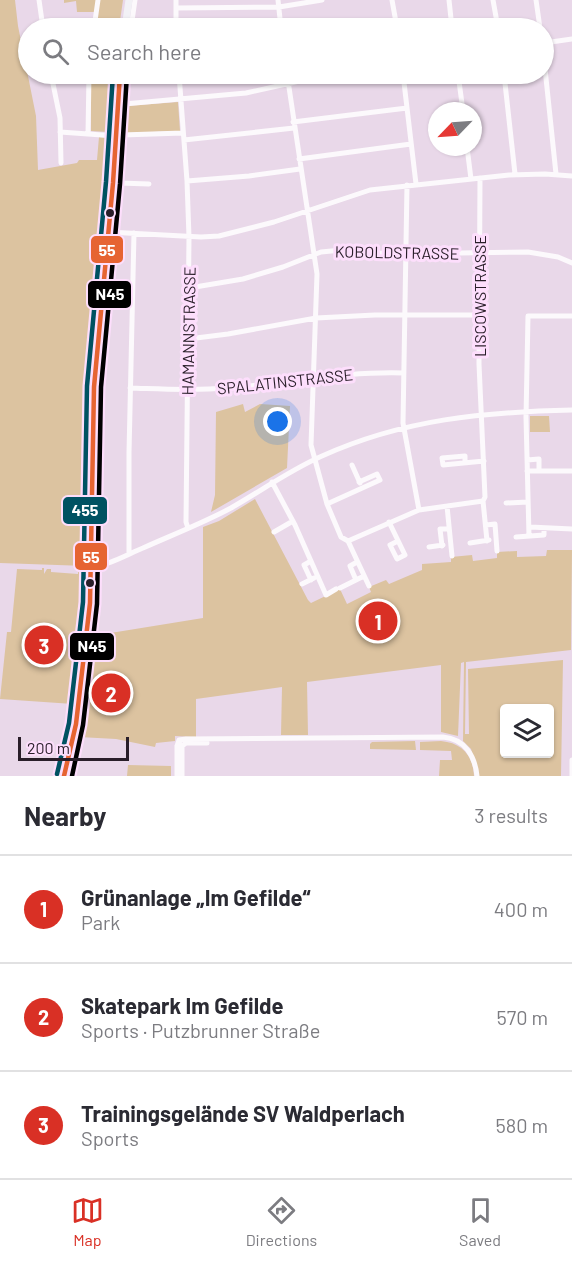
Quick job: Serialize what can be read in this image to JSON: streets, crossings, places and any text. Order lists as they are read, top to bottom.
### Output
{
  "streets": {
    "street": [
      "KOBOLDSTRASSE",
      "LISCOWSTRASSE",
      "HAMANNSTRASSE",
      "SPALATINSTRASSE"
    ]
  },
  "crossings": [
    ["KOBOLDSTRASSE", "LISCOWSTRASSE"],
    ["KOBOLDSTRASSE", "HAMANNSTRASSE"],
    ["HAMANNSTRASSE", "SPALATINSTRASSE"]
  ],
  "lines": ["transit line 55", "transit line N45", "transit line 455"],
  "scale_bar": "200 m",
  "north": "bottom left",
  "page": {
    "search": "Search here",
    "pins": ["1", "3", "2"],
    "scale": "200 m",
    "heading": ["Nearby", "3 results"],
    "list": [
      {
        "mark": "1",
        "name": "Grünanlage „Im Gefilde“",
        "note": "Park",
        "value": "400 m"
      },
      {
        "mark": "2",
        "name": "Skatepark Im Gefilde",
        "note": "Sports · Putzbrunner Straße",
        "value": "570 m"
      },
      {
        "mark": "3",
        "name": "Trainingsgelände SV Waldperlach",
        "note": "Sports",
        "value": "580 m"
      }
    ],
    "nav": ["Map", "Directions", "Saved"]
  }
}
